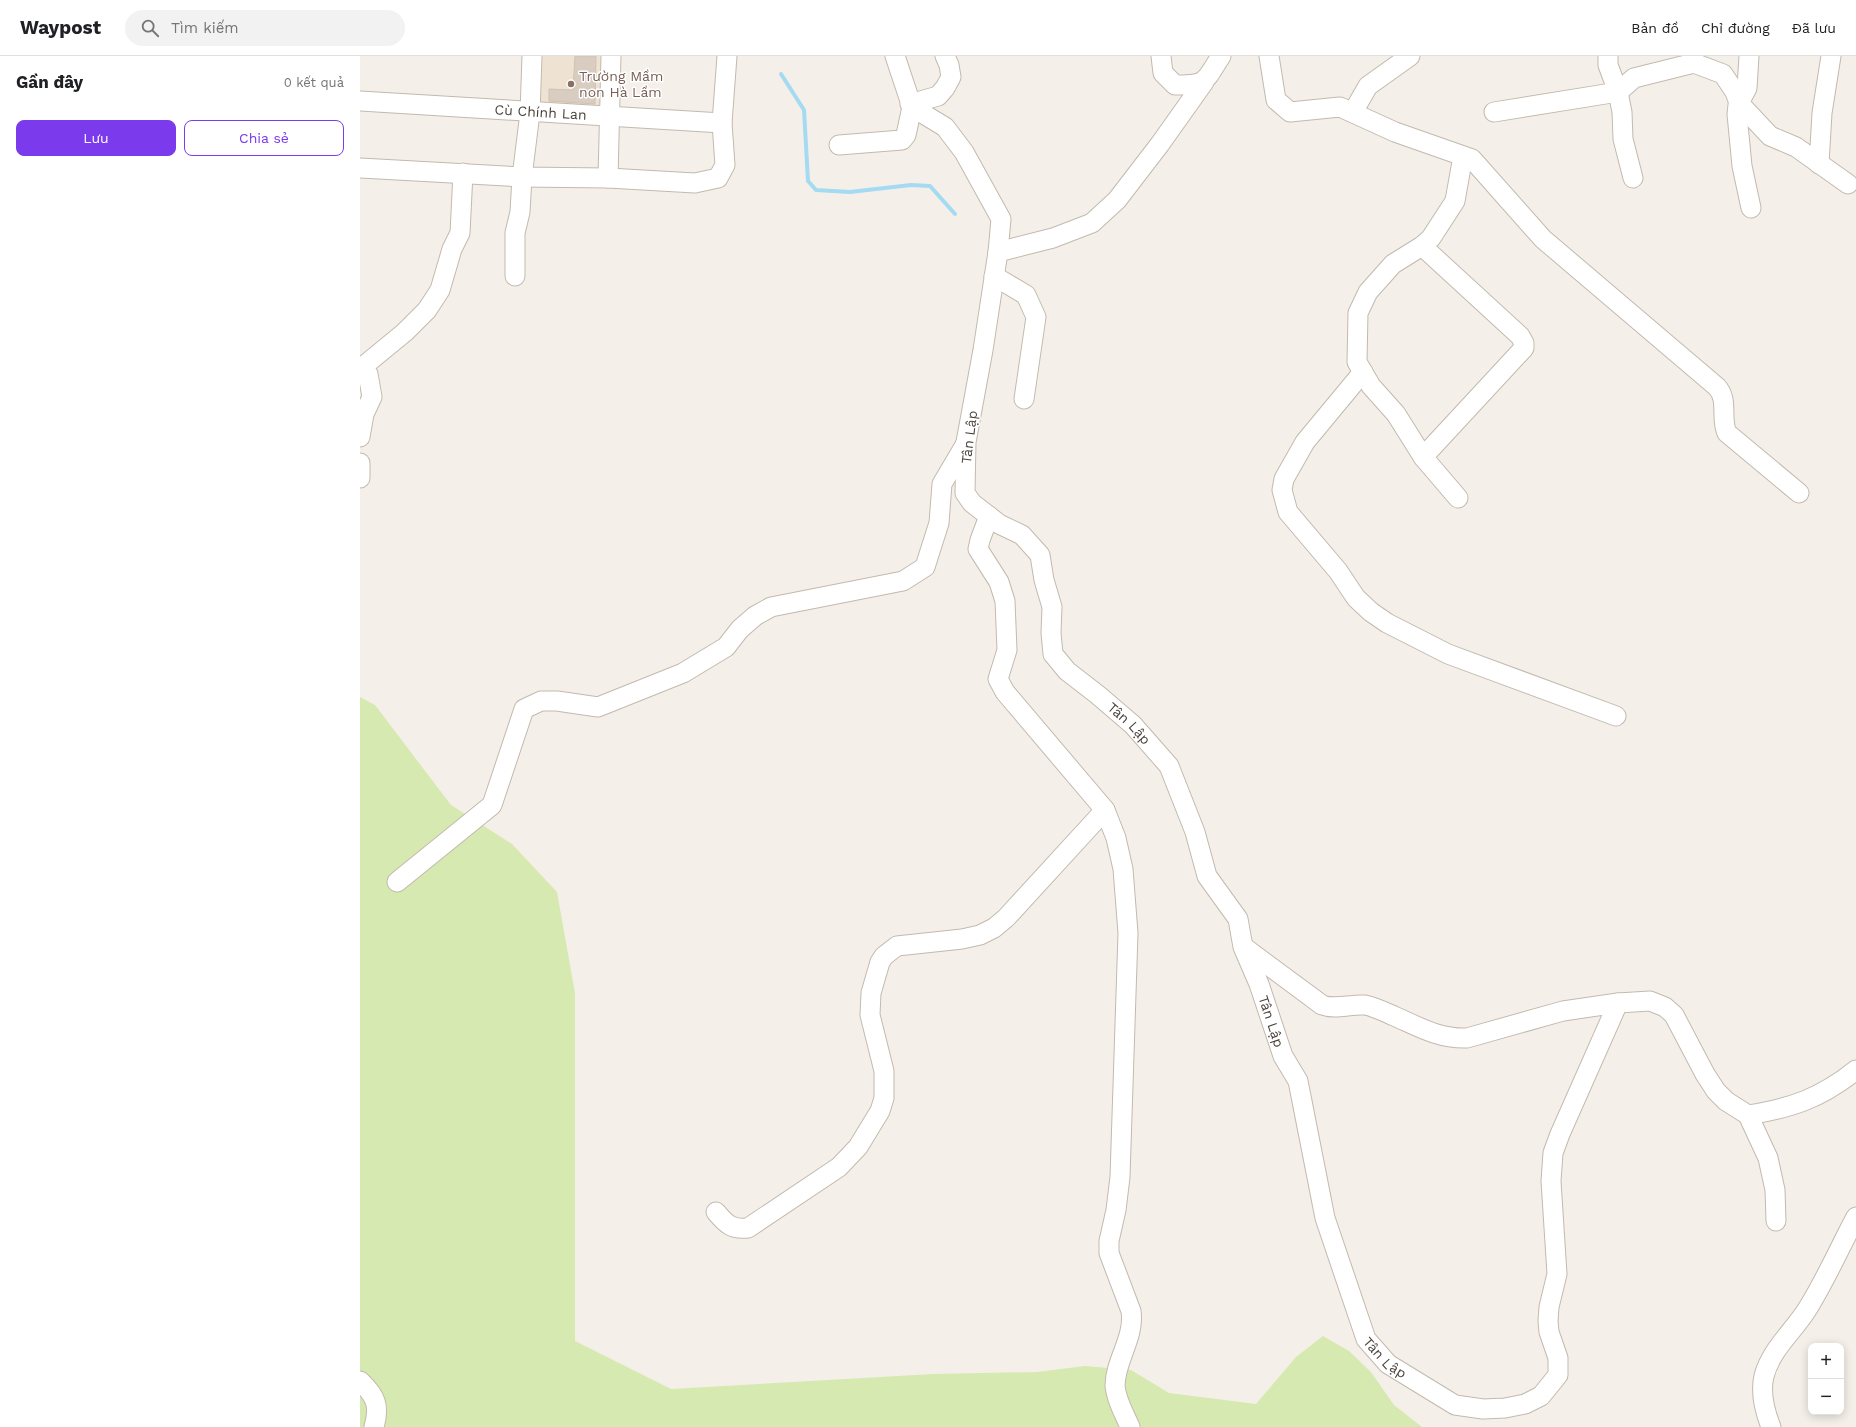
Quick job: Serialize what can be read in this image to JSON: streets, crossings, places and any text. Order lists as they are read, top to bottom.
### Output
{
  "streets": {
    "street": ["Cù Chính Lan", "Tân Lập"]
  },
  "places": ["Trường Mầm non Hà Lầm"],
  "page": {
    "header": "Waypost",
    "search": "Tìm kiếm",
    "nav": ["Bản đồ", "Chỉ đường", "Đã lưu"],
    "heading": ["Gần đây", "0 kết quả"],
    "buttons": ["Lưu", "Chia sẻ"],
    "map_buttons": ["+", "−"]
  }
}
